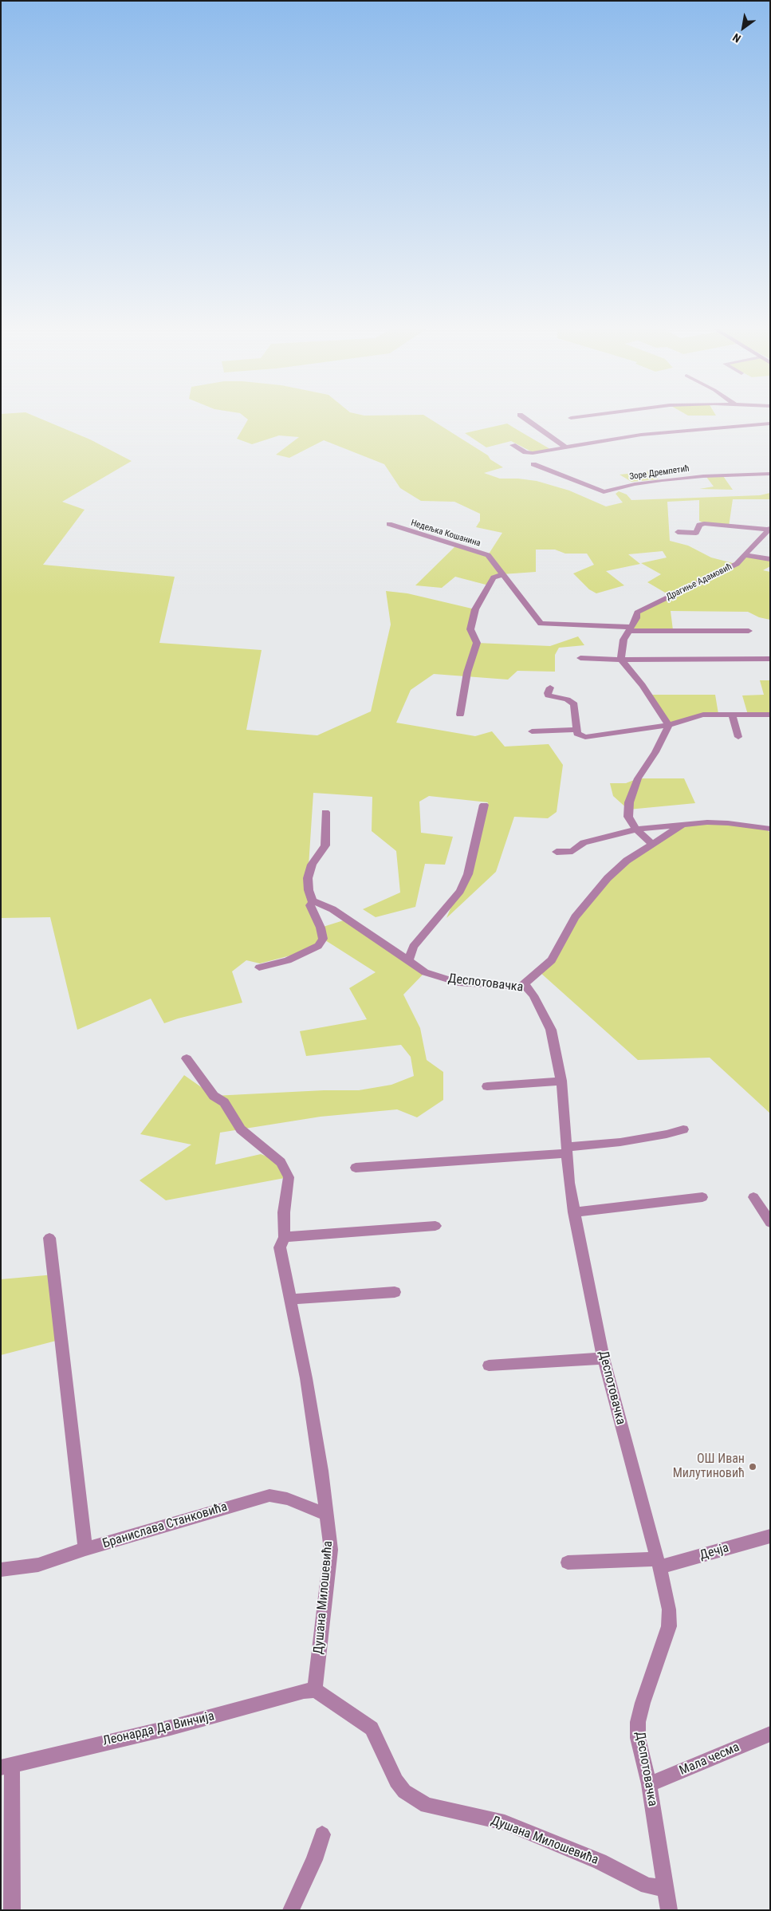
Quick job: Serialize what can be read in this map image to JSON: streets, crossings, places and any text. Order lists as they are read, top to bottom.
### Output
{
  "streets": {
    "street": [
      "Зоре Дремпетић",
      "Недељка Кошанина",
      "Драгиње Адамовић",
      "Деспотовачка",
      "Бранислава Станковића",
      "Дечја",
      "Душана Милошевића",
      "Леонарда Да Винчија",
      "Мала чесма"
    ]
  },
  "crossings": [
    ["Недељка Кошанина", "Драгиње Адамовић"],
    ["Деспотовачка", "Дечја"],
    ["Деспотовачка", "Душана Милошевића"],
    ["Деспотовачка", "Мала чесма"],
    ["Бранислава Станковића", "Душана Милошевића"],
    ["Душана Милошевића", "Леонарда Да Винчија"]
  ],
  "places": ["ОШ Иван Милутиновић"],
  "north": "bottom left"
}
